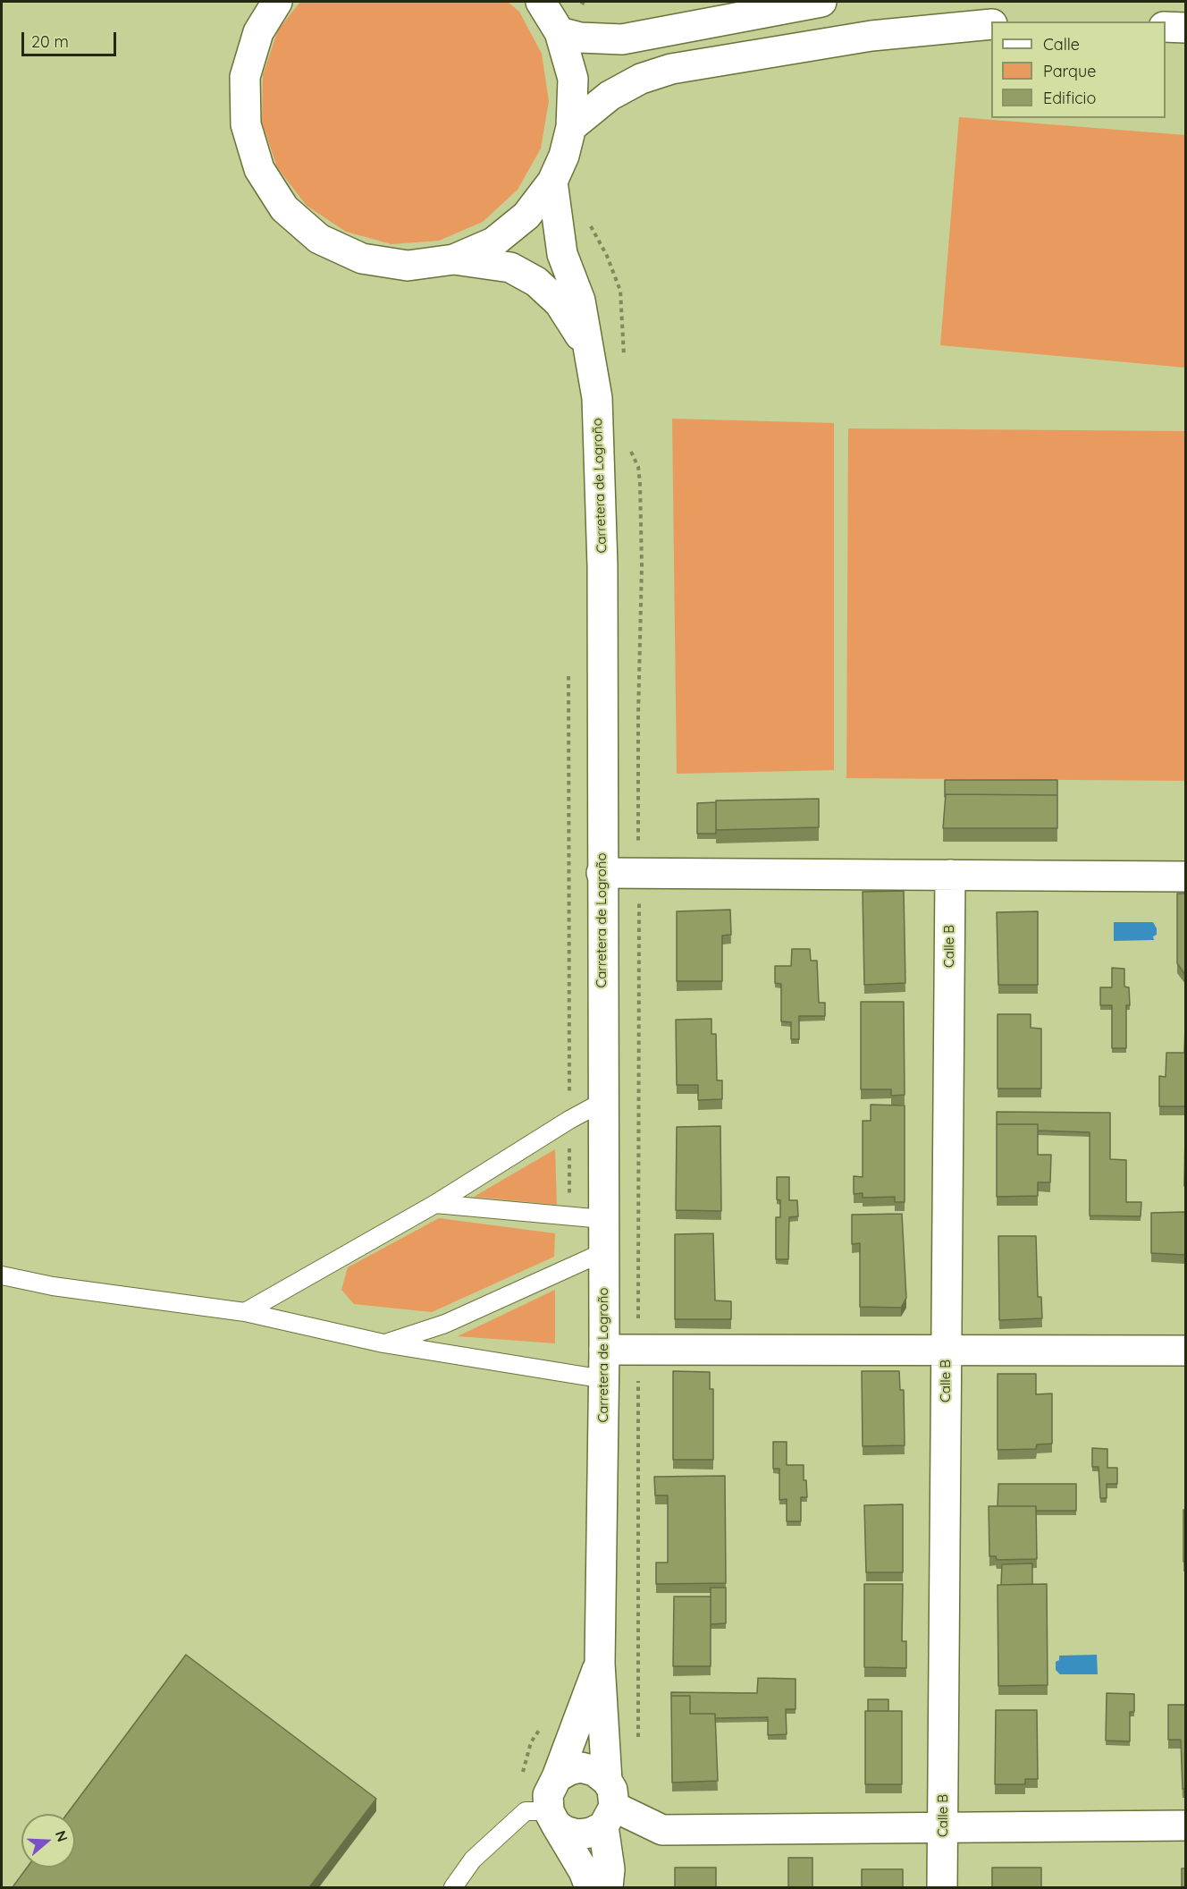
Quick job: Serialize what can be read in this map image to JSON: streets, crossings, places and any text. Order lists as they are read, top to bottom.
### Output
{
  "streets": {
    "street": ["Carretera de Logroño", "Calle B"]
  },
  "legend": ["Calle", "Parque", "Edificio"],
  "scale_bar": "20 m",
  "north": "right"
}
